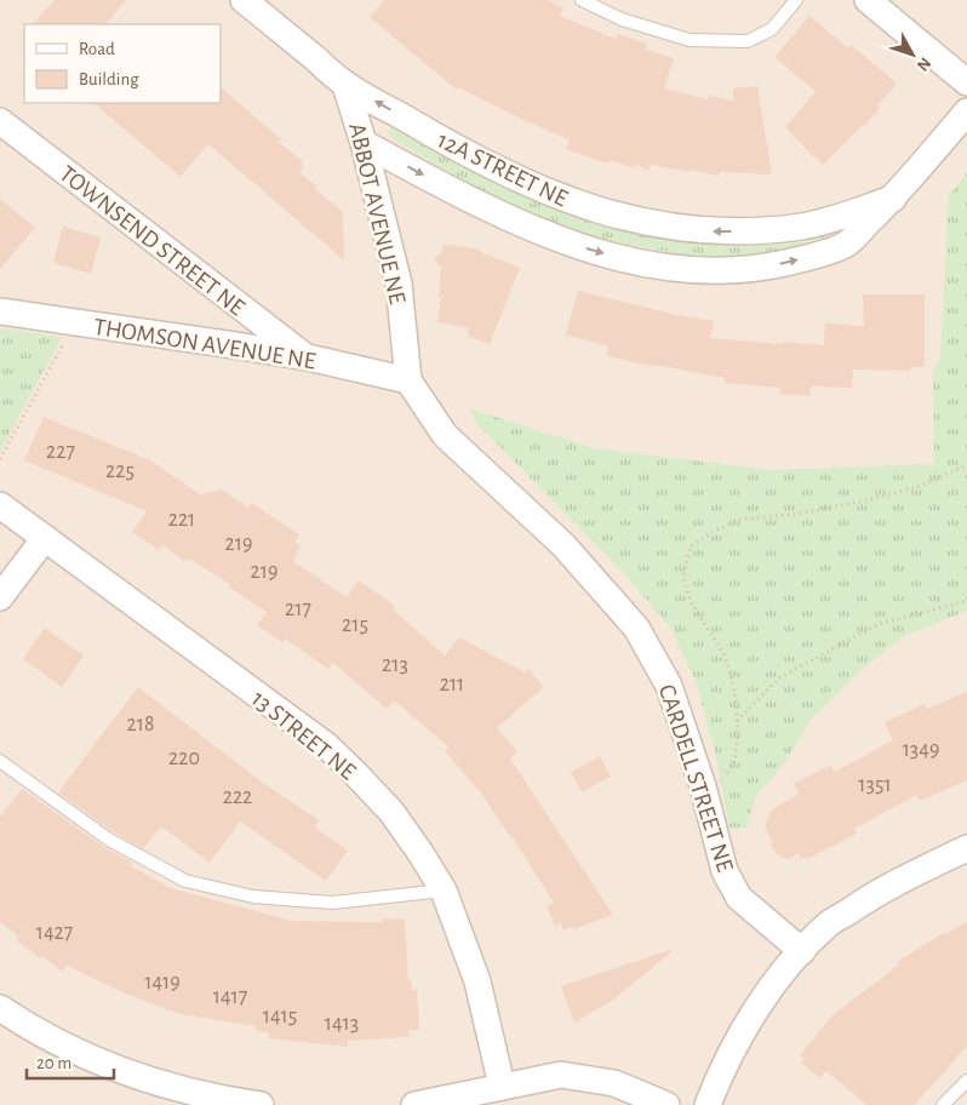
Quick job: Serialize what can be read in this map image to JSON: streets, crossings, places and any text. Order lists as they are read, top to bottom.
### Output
{
  "streets": {
    "street": [
      "12A STREET NE",
      "ABBOT AVENUE NE",
      "TOWNSEND STREET NE",
      "THOMSON AVENUE NE",
      "13 STREET NE",
      "CARDELL STREET NE"
    ]
  },
  "crossings": [
    ["12A STREET NE", "ABBOT AVENUE NE"],
    ["ABBOT AVENUE NE", "THOMSON AVENUE NE"],
    ["ABBOT AVENUE NE", "CARDELL STREET NE"],
    ["TOWNSEND STREET NE", "THOMSON AVENUE NE"],
    ["THOMSON AVENUE NE", "CARDELL STREET NE"]
  ],
  "house_numbers": [
    "227",
    "225",
    "221",
    "219",
    "219",
    "217",
    "215",
    "213",
    "211",
    "218",
    "1349",
    "220",
    "1351",
    "222",
    "1427",
    "1419",
    "1417",
    "1415",
    "1413"
  ],
  "legend": ["Road", "Building"],
  "scale_bar": "20 m",
  "north": "bottom right"
}
